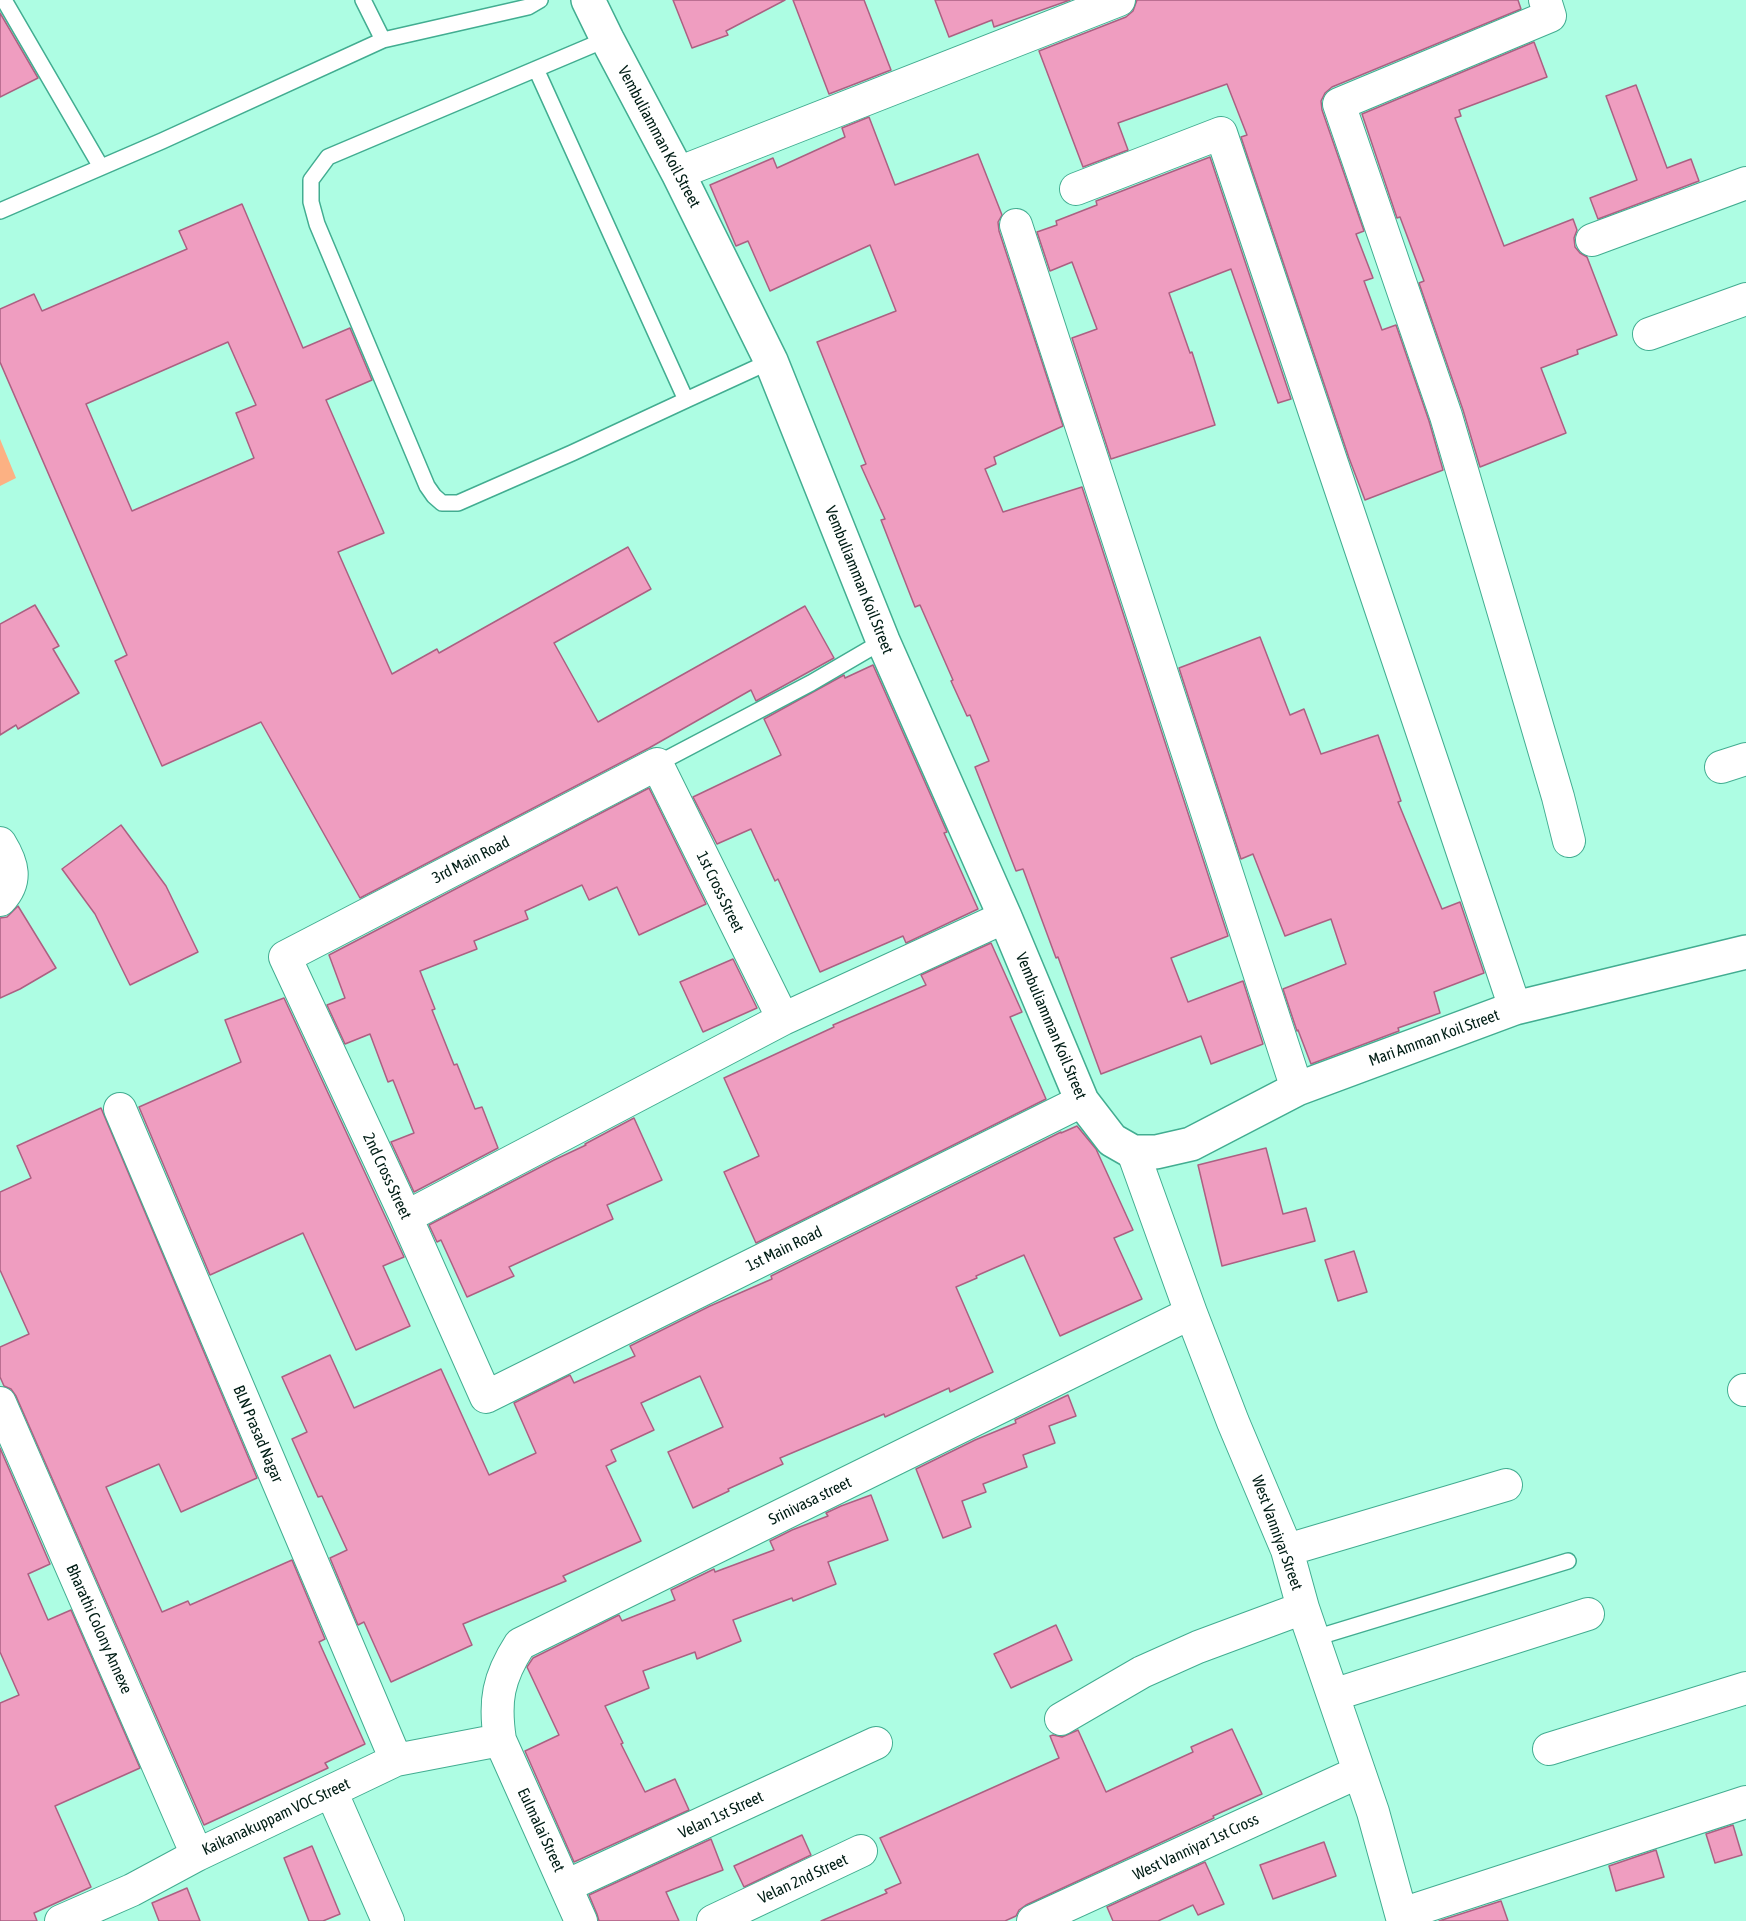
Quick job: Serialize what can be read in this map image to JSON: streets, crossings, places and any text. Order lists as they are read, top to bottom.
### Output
{
  "streets": {
    "street": [
      "Vembuliamman Koil Street",
      "3rd Main Road",
      "1st Cross Street",
      "Mari Amman Koil Street",
      "2nd Cross Street",
      "1st Main Road",
      "BLN Prasad Nagar",
      "Srinivasa street",
      "West Vanniyar Street",
      "Bharathi Colony Annexe",
      "Velan 1st Street",
      "Kaikanakuppam VOC Street",
      "Eulmalai Street",
      "West Vanniyar 1st Cross",
      "Velan 2nd Street"
    ]
  },
  "crossings": [
    ["Vembuliamman Koil Street", "Mari Amman Koil Street"],
    ["Vembuliamman Koil Street", "1st Main Road"],
    ["Vembuliamman Koil Street", "West Vanniyar Street"],
    ["3rd Main Road", "1st Cross Street"],
    ["3rd Main Road", "2nd Cross Street"],
    ["Mari Amman Koil Street", "West Vanniyar Street"],
    ["2nd Cross Street", "1st Main Road"],
    ["BLN Prasad Nagar", "Kaikanakuppam VOC Street"],
    ["Srinivasa street", "West Vanniyar Street"],
    ["Srinivasa street", "Kaikanakuppam VOC Street"],
    ["Srinivasa street", "Eulmalai Street"],
    ["West Vanniyar Street", "West Vanniyar 1st Cross"],
    ["Bharathi Colony Annexe", "Kaikanakuppam VOC Street"],
    ["Velan 1st Street", "Eulmalai Street"],
    ["Kaikanakuppam VOC Street", "Eulmalai Street"]
  ]
}
